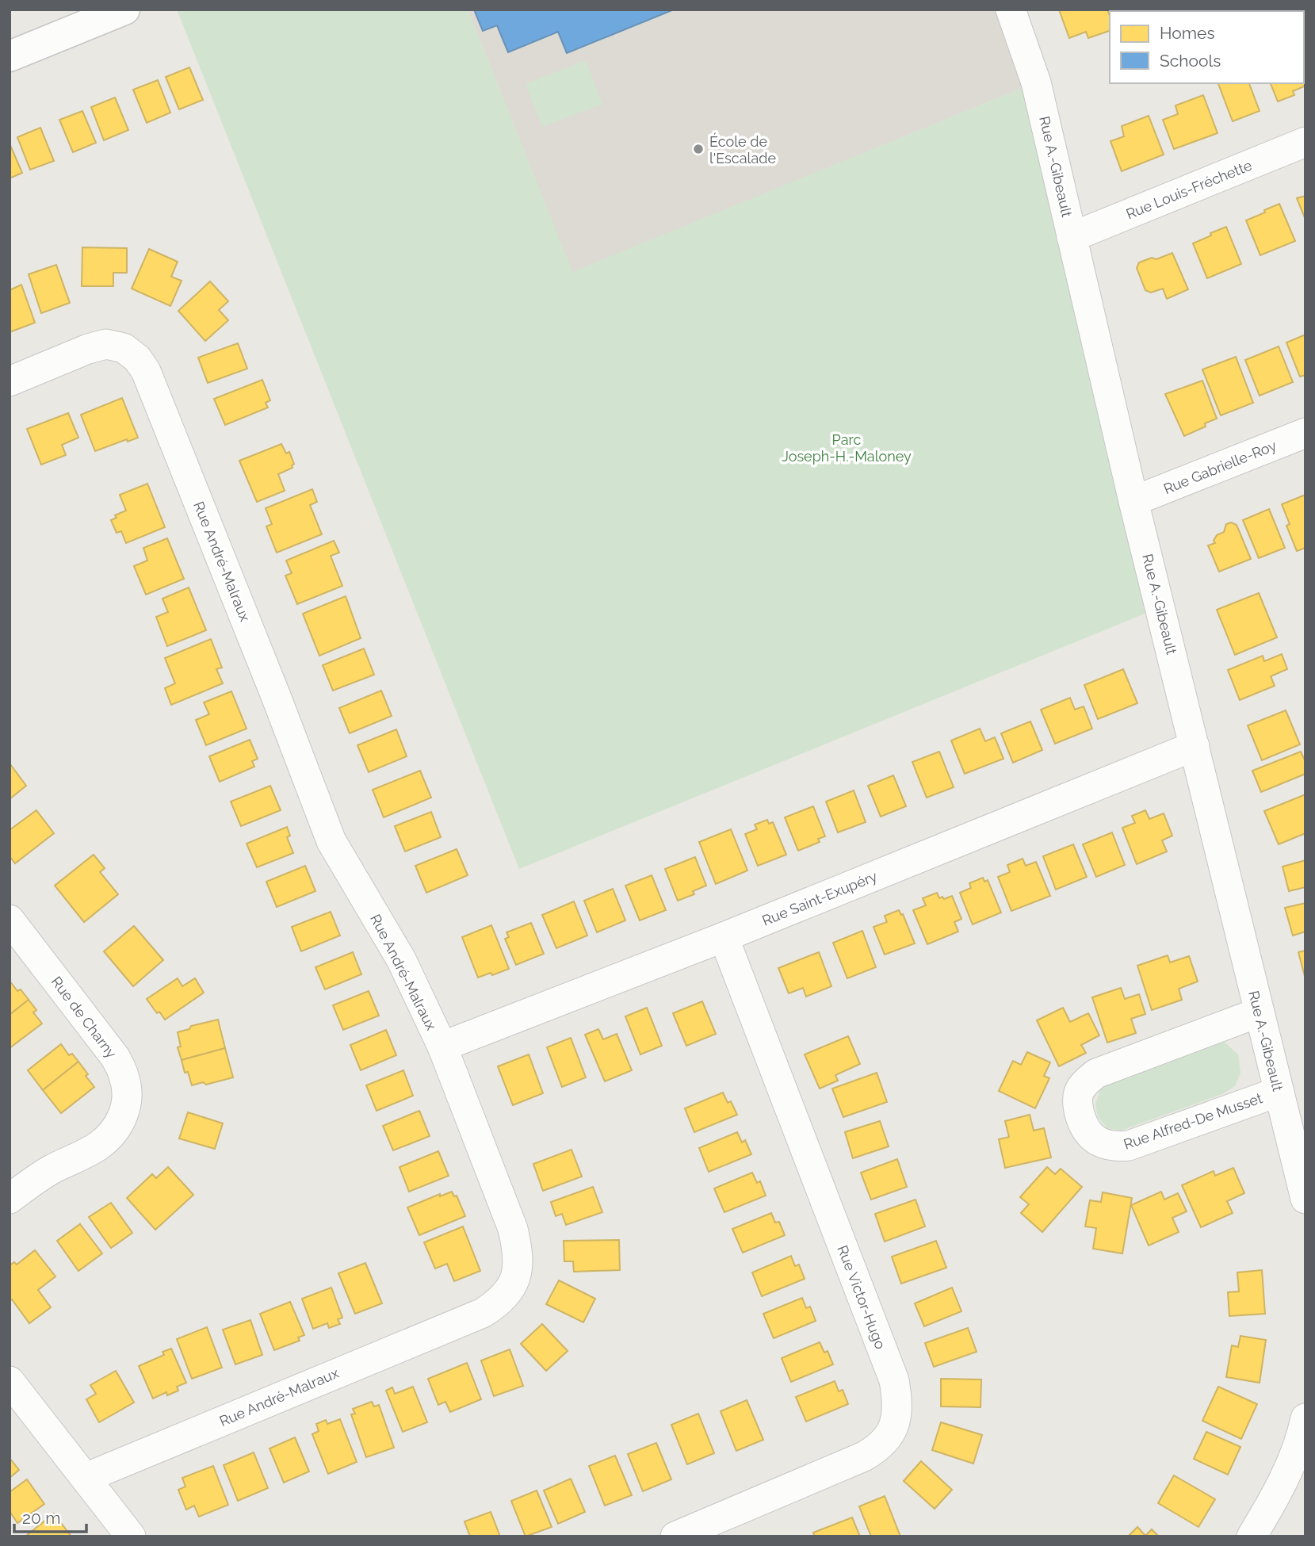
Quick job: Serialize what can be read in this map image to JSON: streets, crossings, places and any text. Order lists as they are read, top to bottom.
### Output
{
  "streets": {
    "street": [
      "Rue A.-Gibeault",
      "Rue Louis-Fréchette",
      "Rue Gabrielle-Roy",
      "Rue André-Malraux",
      "Rue Saint-Exupéry",
      "Rue de Charny",
      "Rue Alfred-De Musset",
      "Rue Victor-Hugo"
    ]
  },
  "crossings": [
    ["Rue A.-Gibeault", "Rue Louis-Fréchette"],
    ["Rue A.-Gibeault", "Rue Gabrielle-Roy"],
    ["Rue A.-Gibeault", "Rue Saint-Exupéry"],
    ["Rue A.-Gibeault", "Rue Alfred-De Musset"],
    ["Rue André-Malraux", "Rue Saint-Exupéry"],
    ["Rue Saint-Exupéry", "Rue Victor-Hugo"]
  ],
  "parks": ["Parc Joseph-H.-Maloney"],
  "places": ["École de l'Escalade"],
  "legend": ["Homes", "Schools"],
  "scale_bar": "20 m"
}
